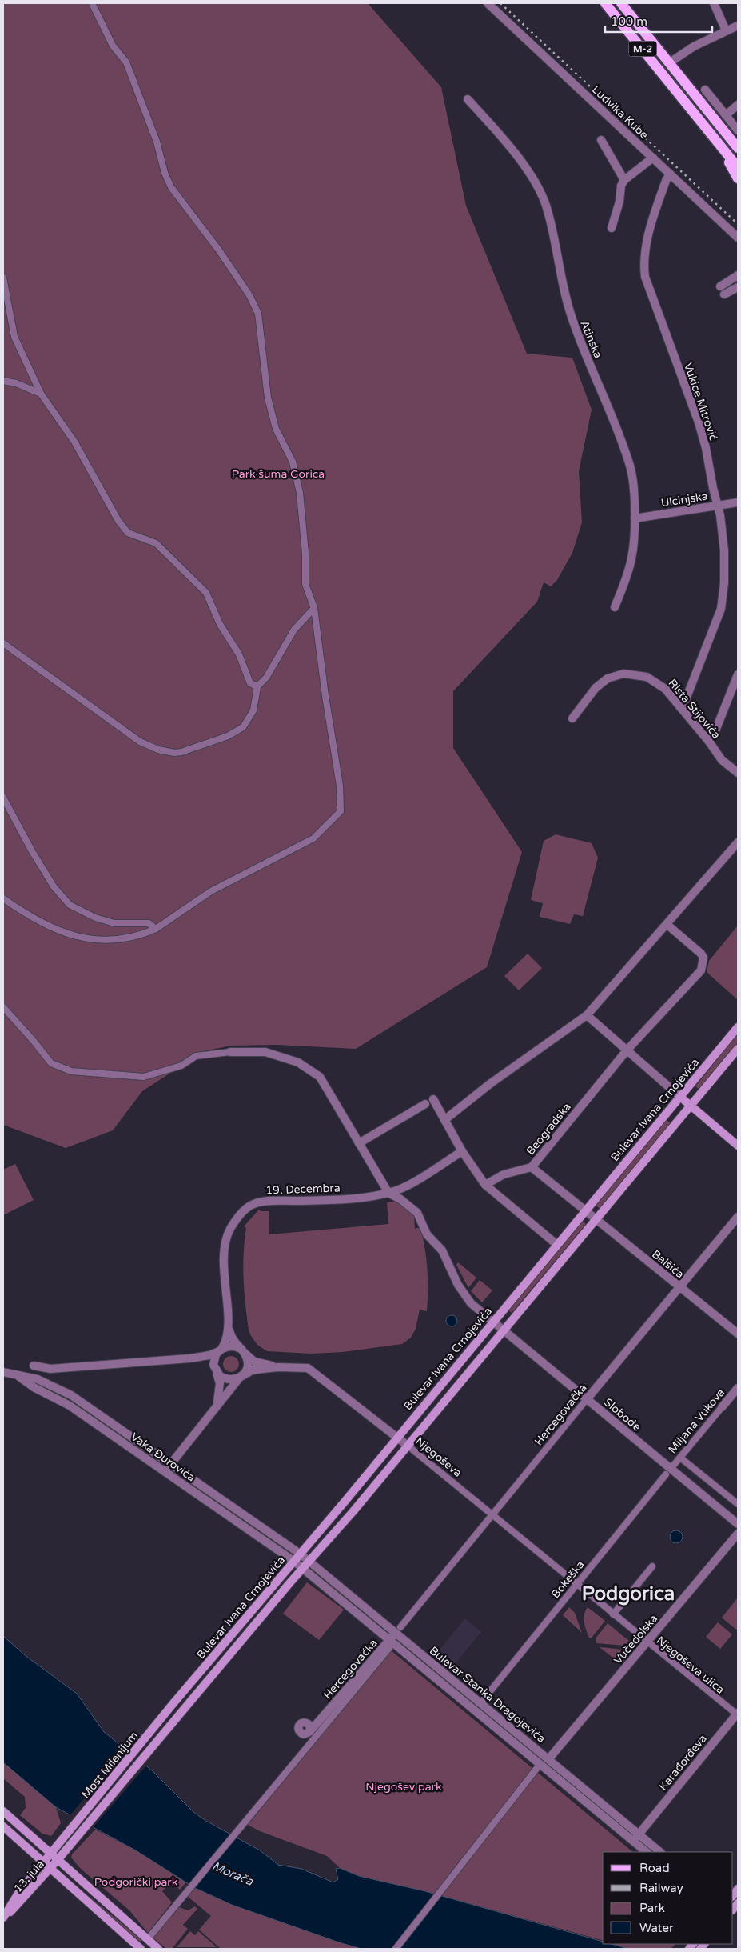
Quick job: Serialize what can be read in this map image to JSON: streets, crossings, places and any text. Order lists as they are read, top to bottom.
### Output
{
  "streets": {
    "main road": [
      "M-2",
      "Bulevar Ivana Crnojevića",
      "Most Milenijum",
      "13. jula"
    ],
    "street": [
      "Ludvika Kube",
      "Atinska",
      "Vukice Mitrović",
      "Ulcinjska",
      "Rista Stijovića",
      "Beogradska",
      "19. Decembra",
      "Balšića",
      "Hercegovačka",
      "Slobode",
      "Miljana Vukova",
      "Vaka Đurovića",
      "Njegoševa",
      "Bokeška",
      "Vučedolska",
      "Njegoševa ulica",
      "Bulevar Stanka Dragojevića",
      "Karađorđeva"
    ]
  },
  "crossings": [
    ["Ludvika Kube", "Vukice Mitrović"],
    ["Atinska", "Ulcinjska"],
    ["Vukice Mitrović", "Ulcinjska"],
    ["Vukice Mitrović", "Rista Stijovića"],
    ["Bulevar Ivana Crnojevića", "Beogradska"],
    ["Bulevar Ivana Crnojevića", "Balšića"],
    ["Bulevar Ivana Crnojevića", "Slobode"],
    ["Bulevar Ivana Crnojevića", "Vaka Đurovića"],
    ["Bulevar Ivana Crnojevića", "Njegoševa"],
    ["Bulevar Ivana Crnojevića", "Bulevar Stanka Dragojevića"],
    ["Bulevar Ivana Crnojevića", "Most Milenijum"],
    ["Beogradska", "Balšića"],
    ["19. Decembra", "Vaka Đurovića"],
    ["Balšića", "Hercegovačka"],
    ["Hercegovačka", "Slobode"],
    ["Hercegovačka", "Njegoševa"],
    ["Hercegovačka", "Bulevar Stanka Dragojevića"],
    ["Slobode", "Miljana Vukova"],
    ["Slobode", "Bokeška"],
    ["Miljana Vukova", "Bokeška"],
    ["Vaka Đurovića", "Bulevar Stanka Dragojevića"],
    ["Njegoševa", "Bokeška"],
    ["Njegoševa", "Njegoševa ulica"],
    ["Bokeška", "Njegoševa ulica"],
    ["Bokeška", "Bulevar Stanka Dragojevića"],
    ["Vučedolska", "Njegoševa ulica"],
    ["Vučedolska", "Bulevar Stanka Dragojevića"],
    ["Njegoševa ulica", "Karađorđeva"],
    ["Bulevar Stanka Dragojevića", "Karađorđeva"],
    ["Most Milenijum", "13. jula"]
  ],
  "districts": ["Podgorica"],
  "water": ["Morača"],
  "parks": ["Park šuma Gorica", "Njegošev park", "Podgorički park"],
  "legend": [
    "Road",
    "Railway",
    "Park",
    "Water"
  ],
  "scale_bar": "100 m"
}
